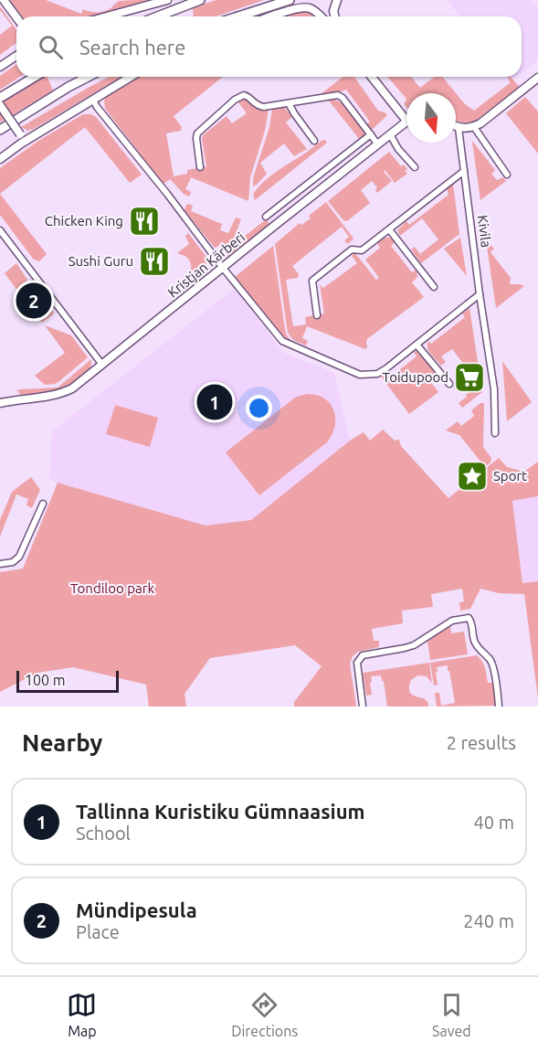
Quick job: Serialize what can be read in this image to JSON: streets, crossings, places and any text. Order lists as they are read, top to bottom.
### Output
{
  "streets": {
    "street": ["Kivila", "Kristjan Kärberi"]
  },
  "parks": ["Tondiloo park"],
  "places": {
    "restaurant": ["Chicken King", "Sushi Guru"],
    "supermarket": ["Toidupood"],
    "place": ["Sport"]
  },
  "scale_bar": "100 m",
  "north": "bottom",
  "page": {
    "search": "Search here",
    "pins": ["2", "1"],
    "scale": "100 m",
    "heading": ["Nearby", "2 results"],
    "list": [
      {
        "mark": "1",
        "name": "Tallinna Kuristiku Gümnaasium",
        "note": "School",
        "value": "40 m"
      },
      {
        "mark": "2",
        "name": "Mündipesula",
        "note": "Place",
        "value": "240 m"
      }
    ],
    "nav": ["Map", "Directions", "Saved"]
  }
}
